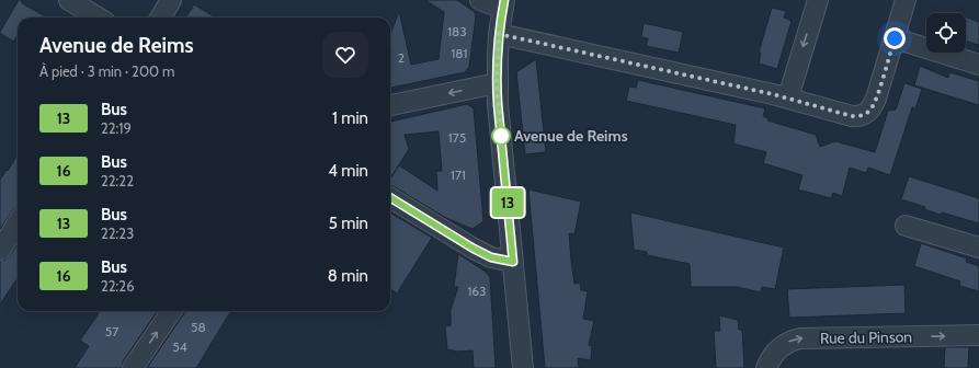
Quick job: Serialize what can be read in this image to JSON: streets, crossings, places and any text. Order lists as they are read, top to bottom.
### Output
{
  "streets": {
    "street": ["Rue du Pinson"]
  },
  "places": ["Avenue de Reims"],
  "lines": ["bus line 13"],
  "house_numbers": [
    "183",
    "181",
    "2",
    "175",
    "171",
    "163",
    "58",
    "57",
    "54"
  ],
  "page": {
    "on_map": "13",
    "heading": ["Avenue de Reims", "À pied · 3 min · 200 m"],
    "list": [
      {
        "mark": "13",
        "name": "Bus",
        "note": "22:19",
        "value": "1 min"
      },
      {
        "mark": "16",
        "name": "Bus",
        "note": "22:22",
        "value": "4 min"
      },
      {
        "mark": "13",
        "name": "Bus",
        "note": "22:23",
        "value": "5 min"
      },
      {
        "mark": "16",
        "name": "Bus",
        "note": "22:26",
        "value": "8 min"
      }
    ]
  }
}
